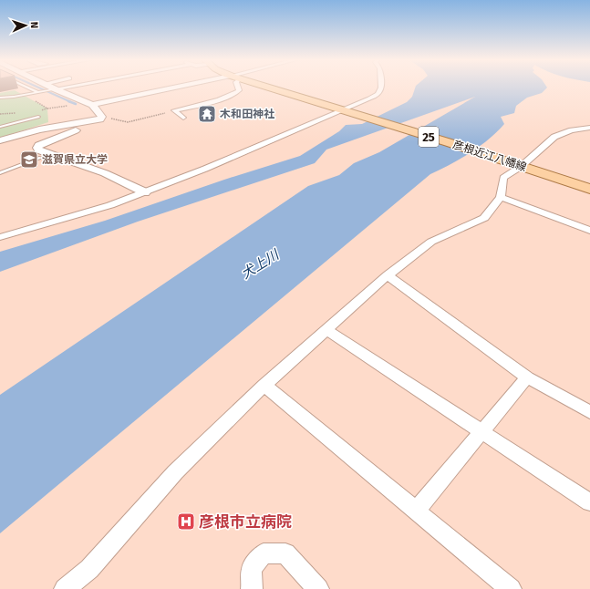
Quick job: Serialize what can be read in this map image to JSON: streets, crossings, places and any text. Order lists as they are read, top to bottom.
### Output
{
  "streets": {
    "main road": ["25", "彦根近江八幡線"]
  },
  "water": ["犬上川"],
  "places": {
    "temple": ["木和田神社"],
    "school or university": ["滋賀県立大学"],
    "hospital": ["彦根市立病院"]
  },
  "north": "right"
}
